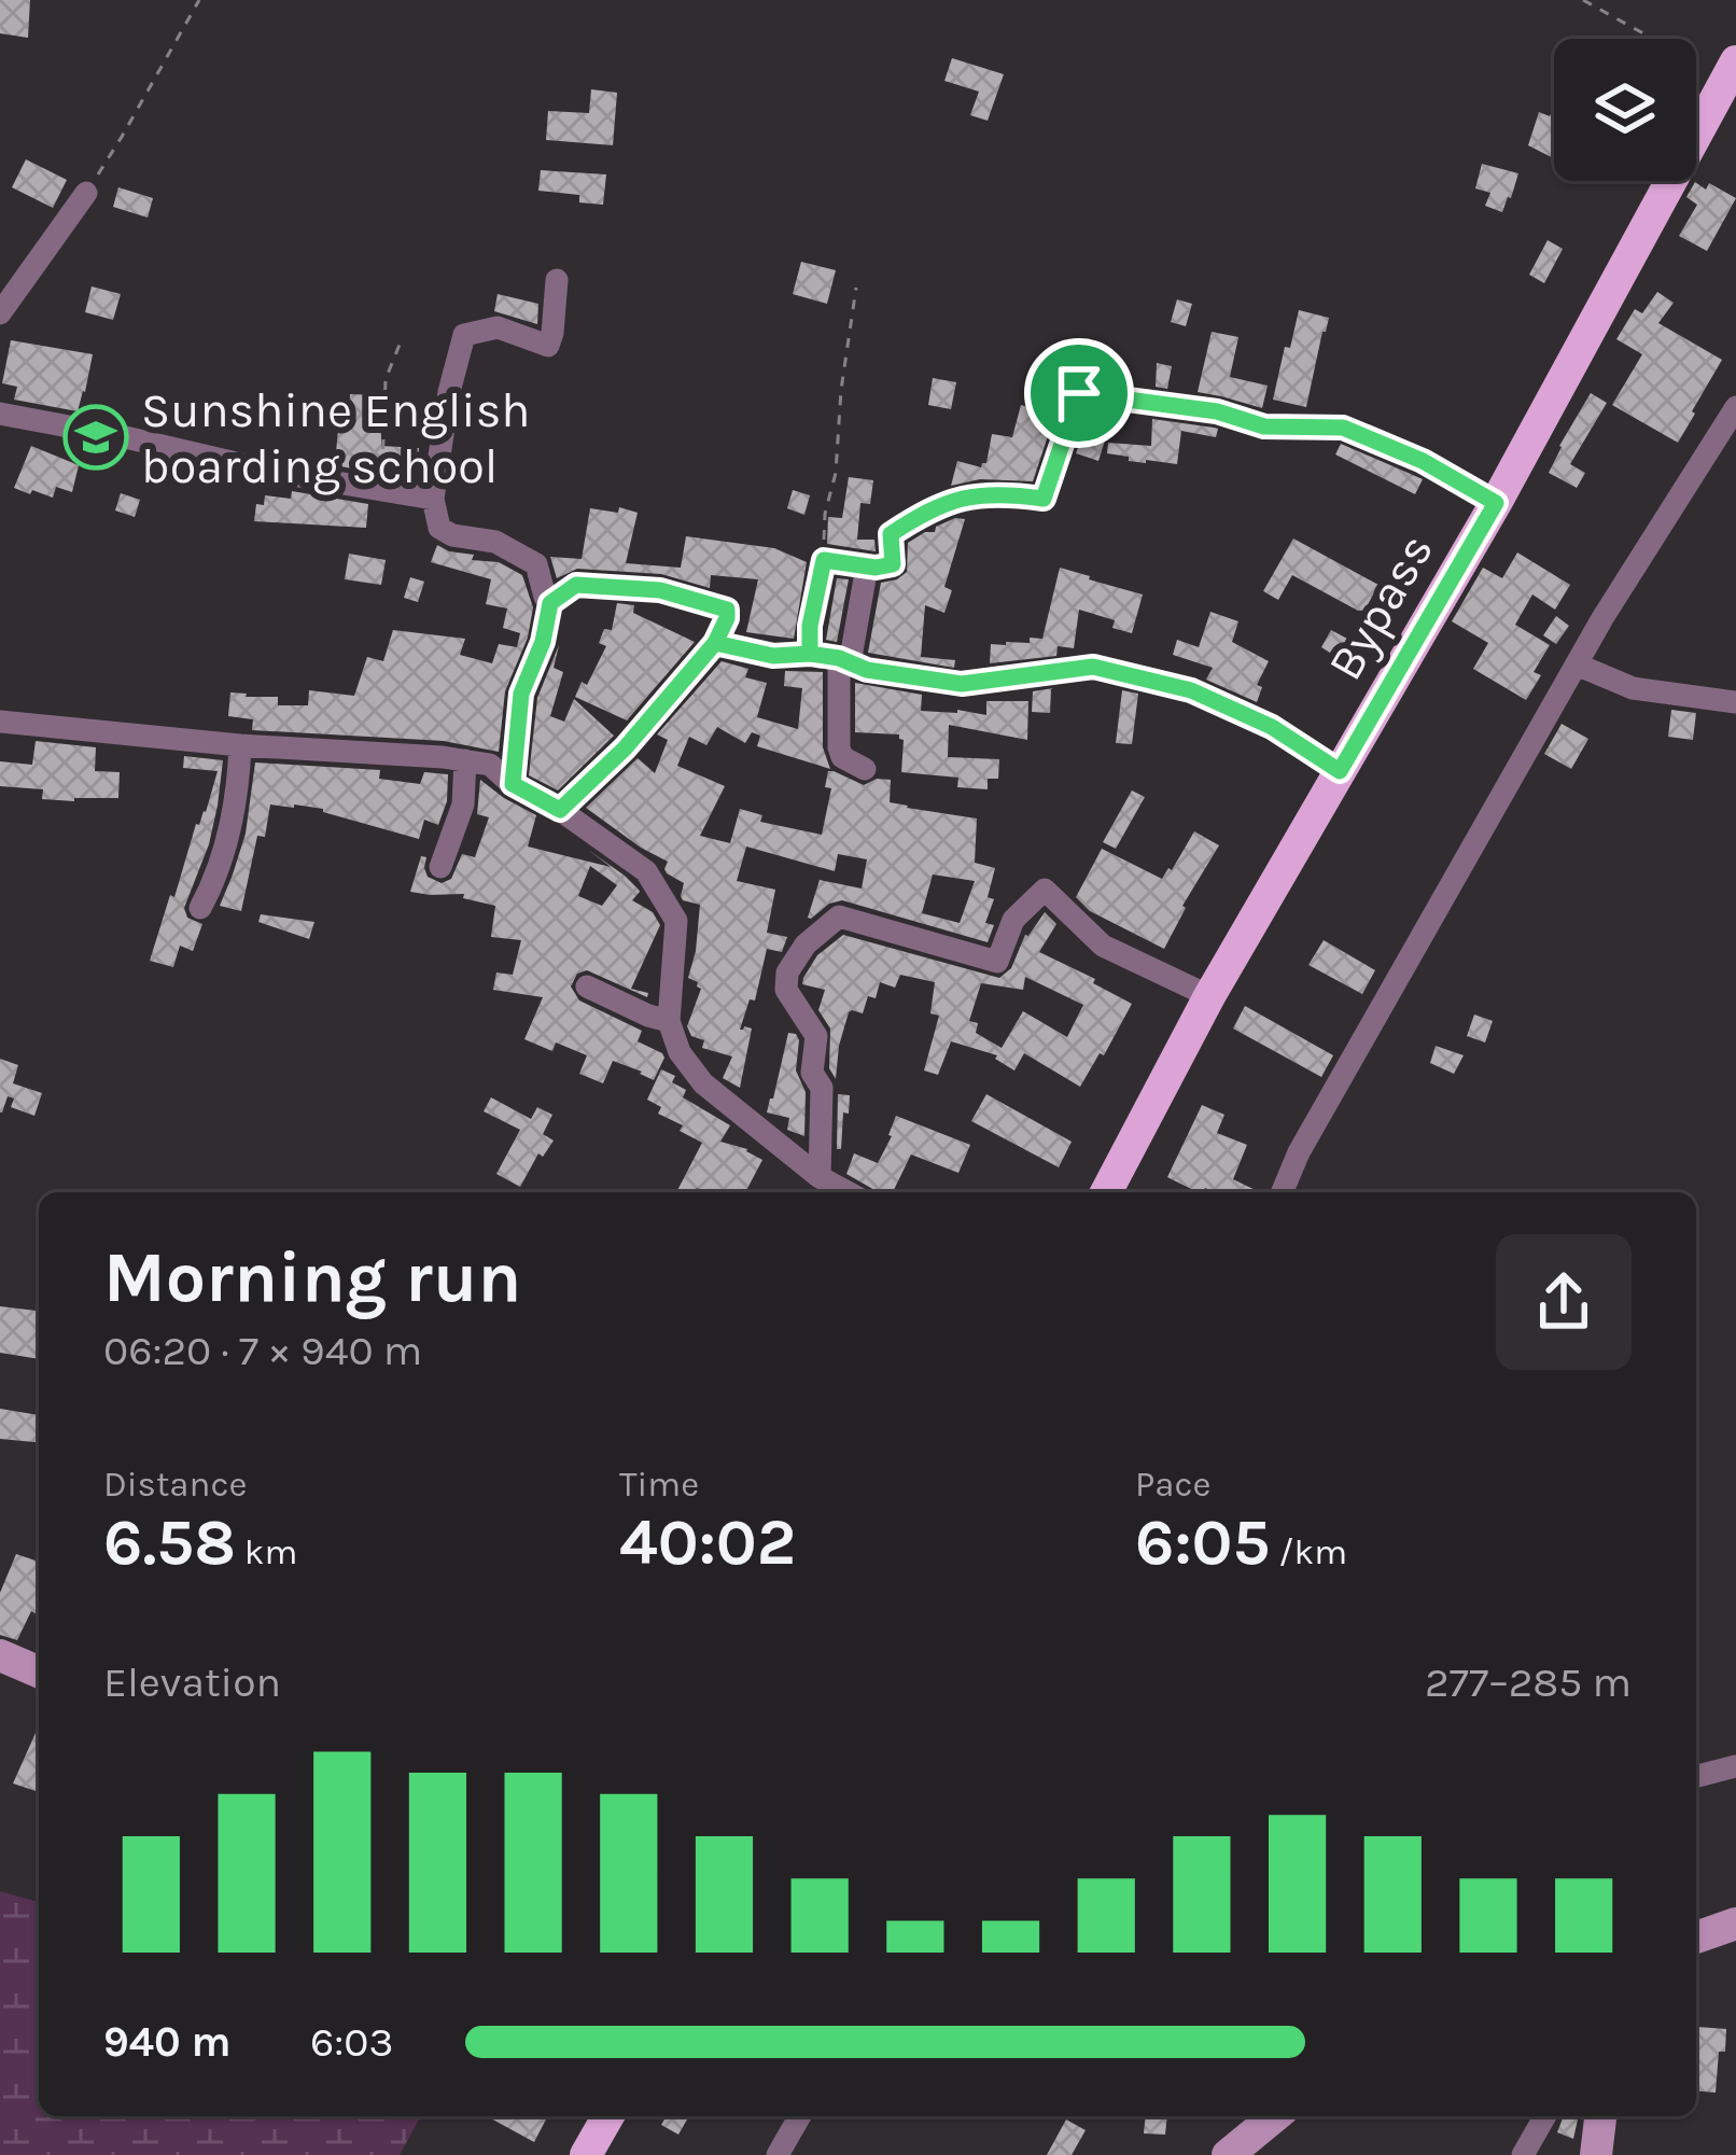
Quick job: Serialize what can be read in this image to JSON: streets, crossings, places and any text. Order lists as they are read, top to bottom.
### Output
{
  "streets": {
    "main road": ["Bypass"]
  },
  "places": {
    "school or university": ["Sunshine English boarding school"]
  },
  "page": {
    "heading": ["Morning run", "06:20 · 7 × 940 m"],
    "stats": [
      ["Distance", "6.58 km"],
      ["Time", "40:02"],
      ["Pace", "6:05 /km"]
    ],
    "chart": ["Elevation", "277–285 m"],
    "list": [
      {
        "name": "940 m",
        "note": "6:03"
      }
    ]
  }
}
